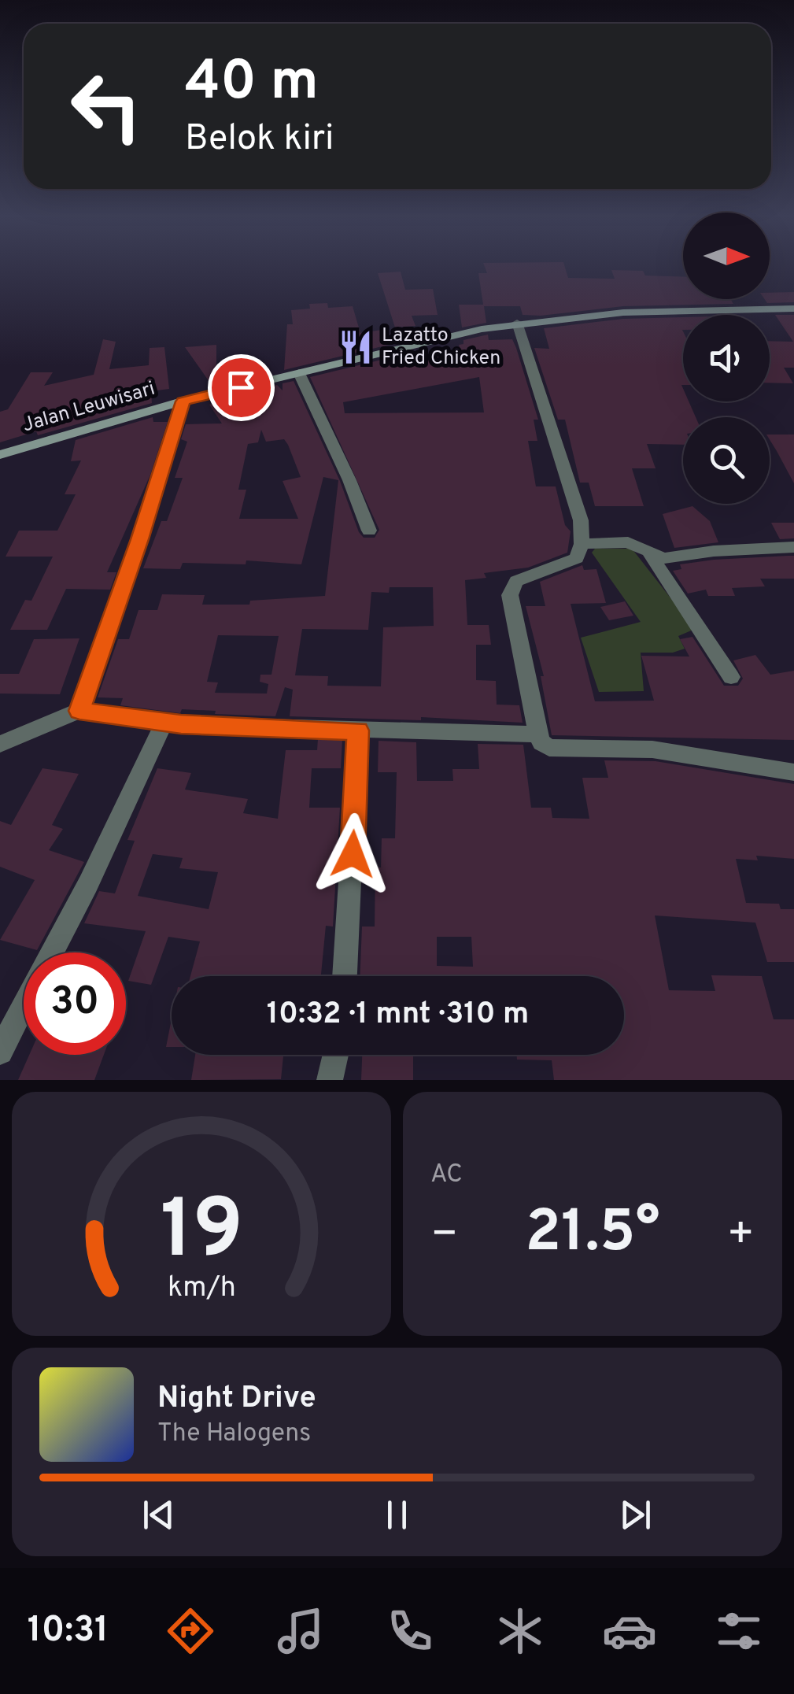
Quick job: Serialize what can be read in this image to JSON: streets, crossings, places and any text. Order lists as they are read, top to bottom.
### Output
{
  "streets": {
    "main road": ["Jalan Leuwisari"]
  },
  "places": {
    "restaurant": ["Lazatto Fried Chicken"]
  },
  "north": "right",
  "page": {
    "turn": ["40 m", "Belok kiri"],
    "limit": "30",
    "trip": "10:32 · 1 mnt · 310 m",
    "tile": "AC",
    "heat": ["−", "21.5°", "+"],
    "song": ["Night Drive", "The Halogens"],
    "tabs": "10:31",
    "gauge": ["19", "km/h"]
  }
}
